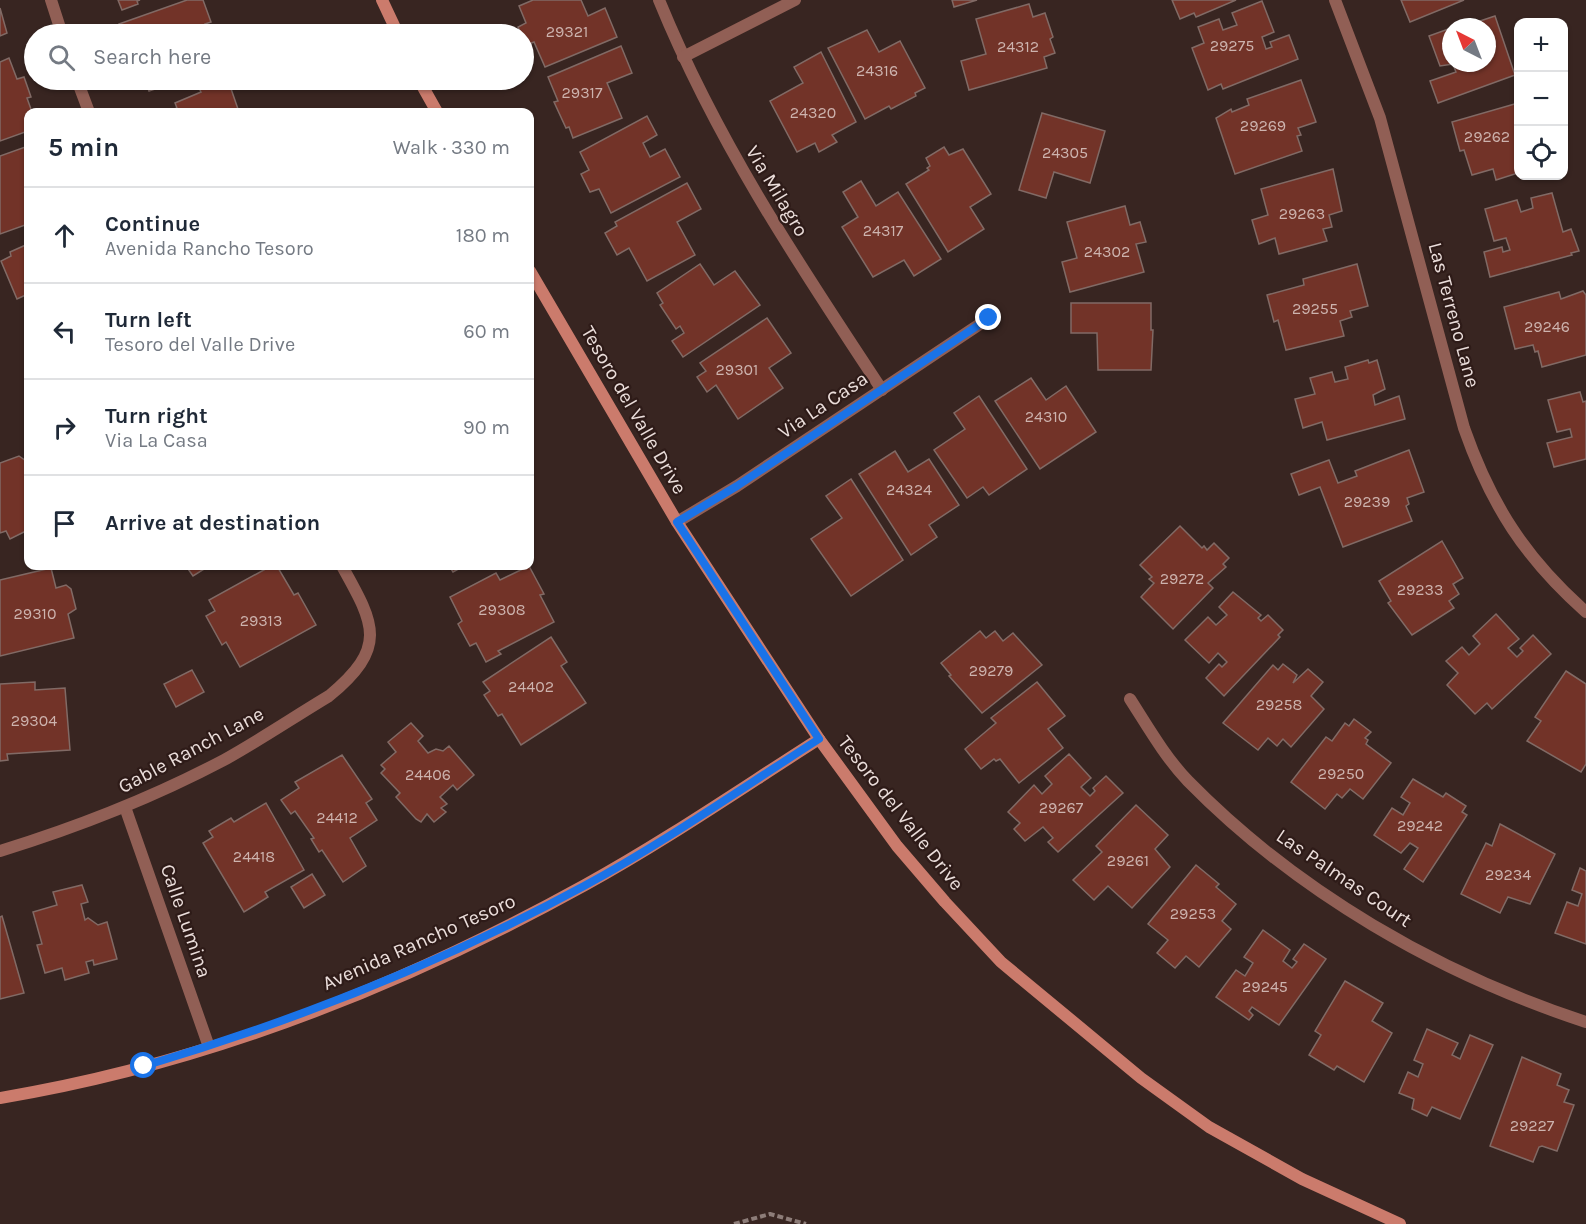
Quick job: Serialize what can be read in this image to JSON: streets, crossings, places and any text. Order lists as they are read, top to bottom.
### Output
{
  "streets": {
    "street": [
      "Via Milagro",
      "Las Terreno Lane",
      "Via La Casa",
      "Tesoro del Valle Drive",
      "Gable Ranch Lane",
      "Las Palmas Court",
      "Calle Lumina",
      "Avenida Rancho Tesoro"
    ]
  },
  "crossings": [
    ["Via Milagro", "Via La Casa"],
    ["Via La Casa", "Tesoro del Valle Drive"],
    ["Tesoro del Valle Drive", "Avenida Rancho Tesoro"],
    ["Gable Ranch Lane", "Calle Lumina"],
    ["Calle Lumina", "Avenida Rancho Tesoro"]
  ],
  "house_numbers": [
    "29321",
    "29275",
    "24312",
    "24316",
    "29317",
    "24320",
    "29269",
    "29262",
    "24305",
    "29263",
    "24317",
    "24302",
    "29255",
    "29246",
    "29301",
    "24310",
    "24324",
    "29239",
    "29272",
    "29233",
    "29308",
    "29310",
    "29313",
    "29279",
    "24402",
    "29258",
    "29304",
    "29250",
    "24406",
    "29267",
    "24412",
    "29242",
    "24418",
    "29261",
    "29234",
    "29253",
    "29245",
    "29227"
  ],
  "north": "top left",
  "page": {
    "map_buttons": ["+", "−"],
    "search": "Search here",
    "heading": ["5 min", "Walk · 330 m"],
    "list": [
      ["Continue", "Avenida Rancho Tesoro", "180 m"],
      ["Turn left", "Tesoro del Valle Drive", "60 m"],
      ["Turn right", "Via La Casa", "90 m"],
      "Arrive at destination"
    ]
  }
}
